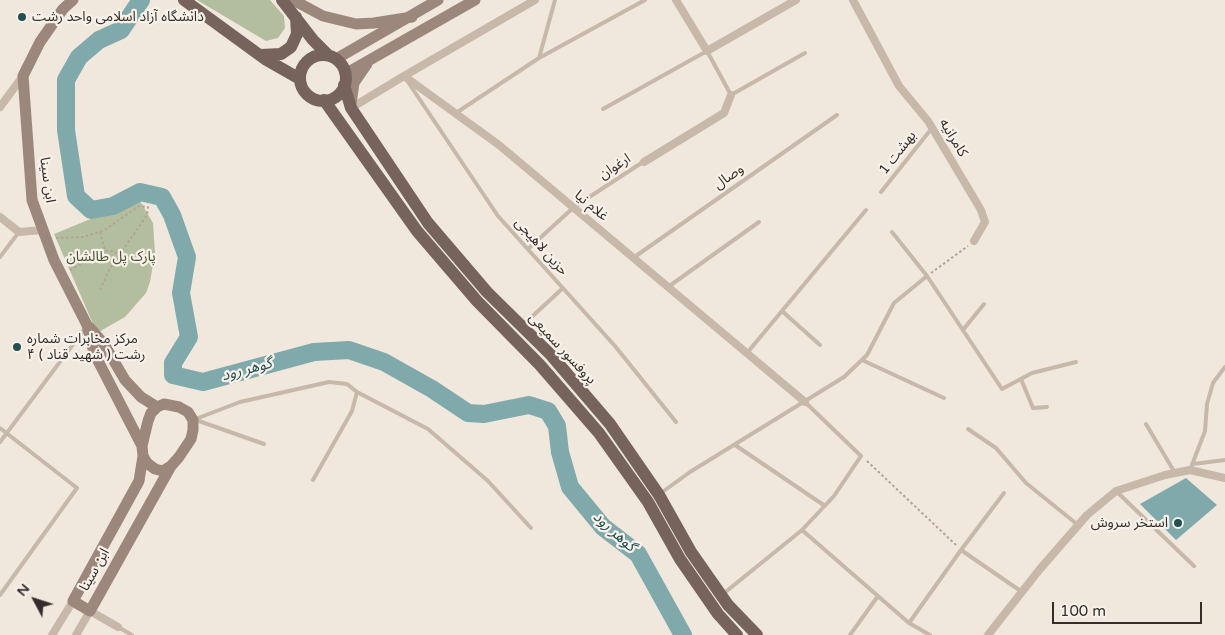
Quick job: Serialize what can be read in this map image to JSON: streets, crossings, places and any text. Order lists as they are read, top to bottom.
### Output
{
  "streets": {
    "main road": ["پروفسور سمیعی"],
    "street": ["کامرانیه", "ابن سینا", "غلام نیا"],
    "lane": [
      "بهشت 1",
      "ارغوان",
      "وصال",
      "حزین لاهیجی"
    ]
  },
  "crossings": [
    ["کامرانیه", "بهشت 1"],
    ["ارغوان", "غلام نیا"],
    ["ارغوان", "حزین لاهیجی"],
    ["وصال", "غلام نیا"],
    ["غلام نیا", "حزین لاهیجی"]
  ],
  "water": ["گوهر رود"],
  "parks": ["پارک پل طالشان"],
  "places": ["دانشگاه آزاد اسلامی واحد رشت", "مرکز مخابرات شماره ۴ رشت ( شهید قناد )", "استخر سروش"],
  "scale_bar": "100 m",
  "north": "top left"
}
